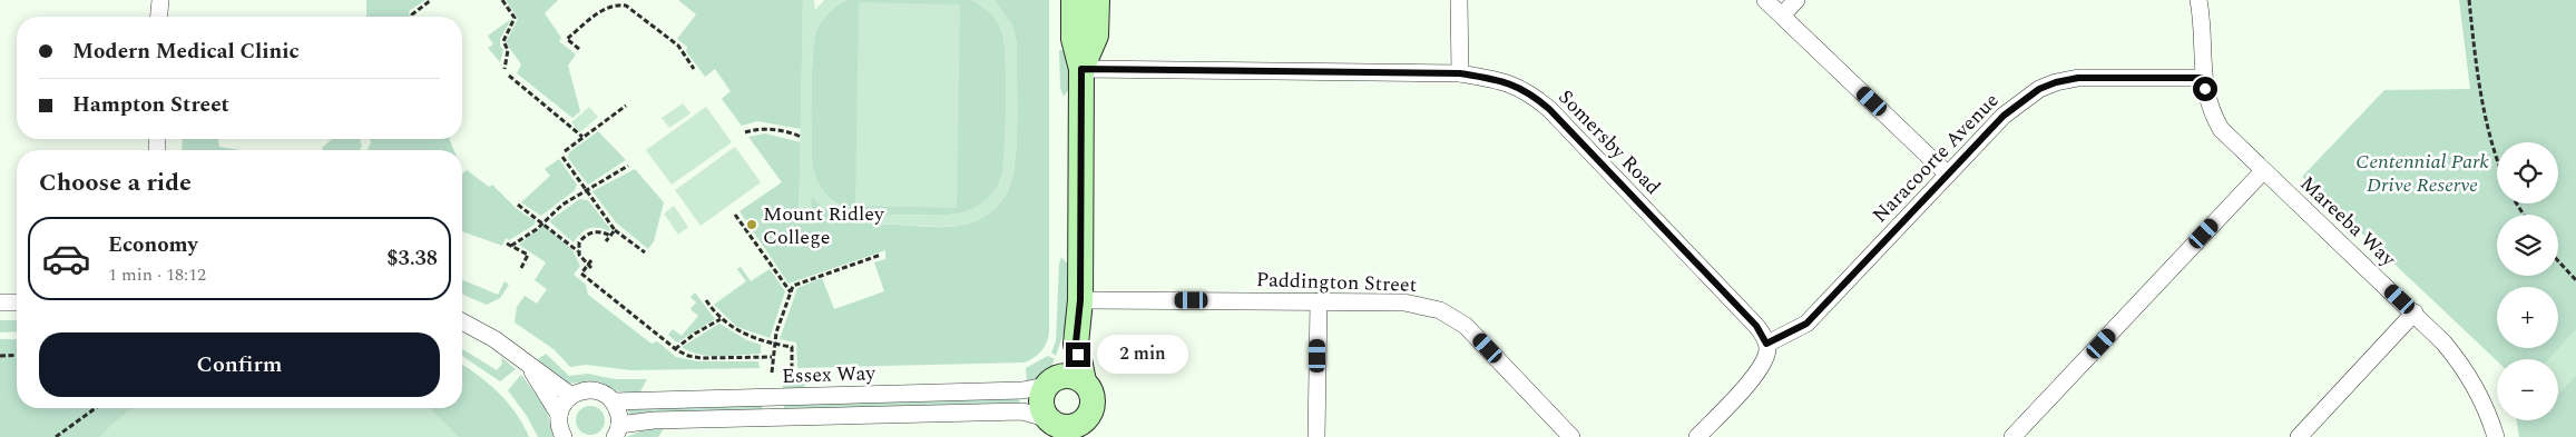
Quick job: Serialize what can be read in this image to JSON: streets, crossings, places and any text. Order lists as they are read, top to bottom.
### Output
{
  "streets": {
    "street": [
      "Somersby Road",
      "Naracoorte Avenue",
      "Mareeba Way",
      "Paddington Street",
      "Essex Way"
    ]
  },
  "crossings": [
    ["Somersby Road", "Naracoorte Avenue"],
    ["Naracoorte Avenue", "Mareeba Way"]
  ],
  "parks": ["Centennial Park Drive Reserve"],
  "places": ["Mount Ridley College"],
  "page": {
    "banner": ["Modern Medical Clinic", "Hampton Street"],
    "map_buttons": ["+", "−"],
    "heading": "Choose a ride",
    "list": [
      {
        "name": "Economy",
        "note": "1 min · 18:12",
        "value": "$3.38"
      }
    ],
    "buttons": "Confirm",
    "bubble": "2 min"
  }
}
